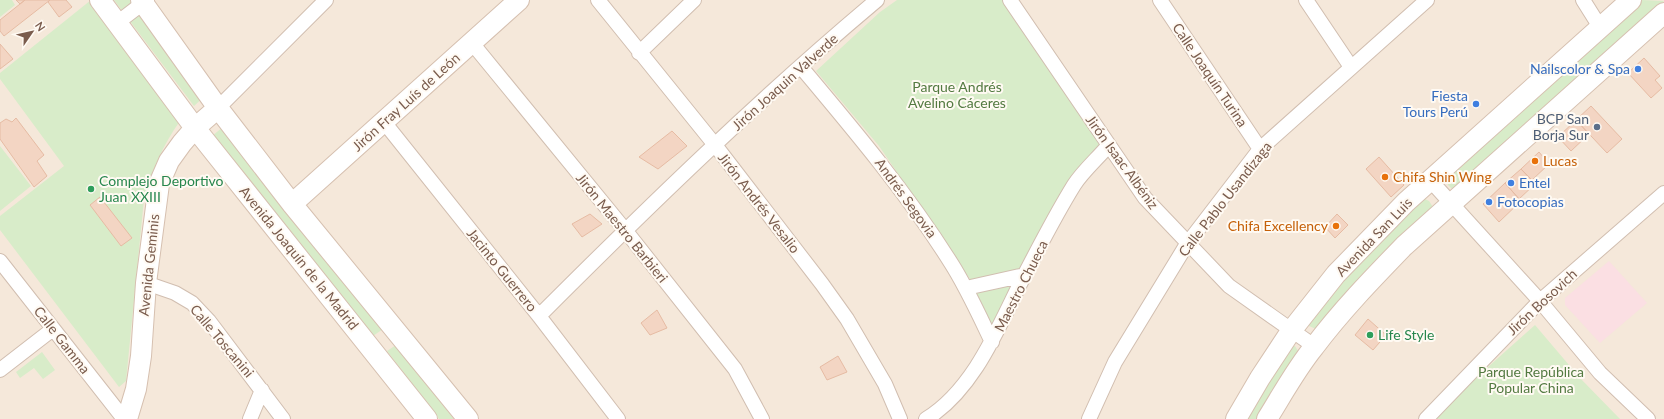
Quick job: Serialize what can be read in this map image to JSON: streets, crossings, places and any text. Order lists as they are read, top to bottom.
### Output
{
  "streets": {
    "street": [
      "Calle Joaquín Turina",
      "Jirón Joaquin Valverde",
      "Jirón Fray Luís de León",
      "Jirón Isaac Albéniz",
      "Andrés Segovia",
      "Calle Pablo Usandizaga",
      "Jirón Andrés Vesalio",
      "Jirón Maestro Barbieri",
      "Avenida San Luis",
      "Avenida Joaquín de la Madrid",
      "Avenida Geminis",
      "Jacinto Guerrero",
      "Maestro Chueca",
      "Jirón Bosovich",
      "Calle Gamma",
      "Calle Toscanini"
    ]
  },
  "crossings": [
    ["Calle Joaquín Turina", "Calle Pablo Usandizaga"],
    ["Jirón Joaquin Valverde", "Andrés Segovia"],
    ["Jirón Joaquin Valverde", "Jirón Andrés Vesalio"],
    ["Jirón Joaquin Valverde", "Jirón Maestro Barbieri"],
    ["Jirón Joaquin Valverde", "Jacinto Guerrero"],
    ["Jirón Fray Luís de León", "Jirón Maestro Barbieri"],
    ["Jirón Fray Luís de León", "Avenida Joaquín de la Madrid"],
    ["Jirón Fray Luís de León", "Jacinto Guerrero"],
    ["Jirón Isaac Albéniz", "Calle Pablo Usandizaga"],
    ["Jirón Isaac Albéniz", "Avenida San Luis"],
    ["Jirón Isaac Albéniz", "Maestro Chueca"],
    ["Andrés Segovia", "Maestro Chueca"],
    ["Avenida Joaquín de la Madrid", "Avenida Geminis"],
    ["Avenida Geminis", "Calle Gamma"],
    ["Avenida Geminis", "Calle Toscanini"]
  ],
  "parks": ["Parque Andrés Avelino Cáceres", "Parque República Popular China"],
  "places": [
    "Nailscolor & Spa",
    "Fiesta Tours Perú",
    "BCP San Borja Sur",
    "Lucas",
    "Chifa Shin Wing",
    "Entel",
    "Complejo Deportivo Juan XXIII",
    "Fotocopias",
    "Chifa Excellency",
    "Life Style"
  ],
  "north": "top right"
}
